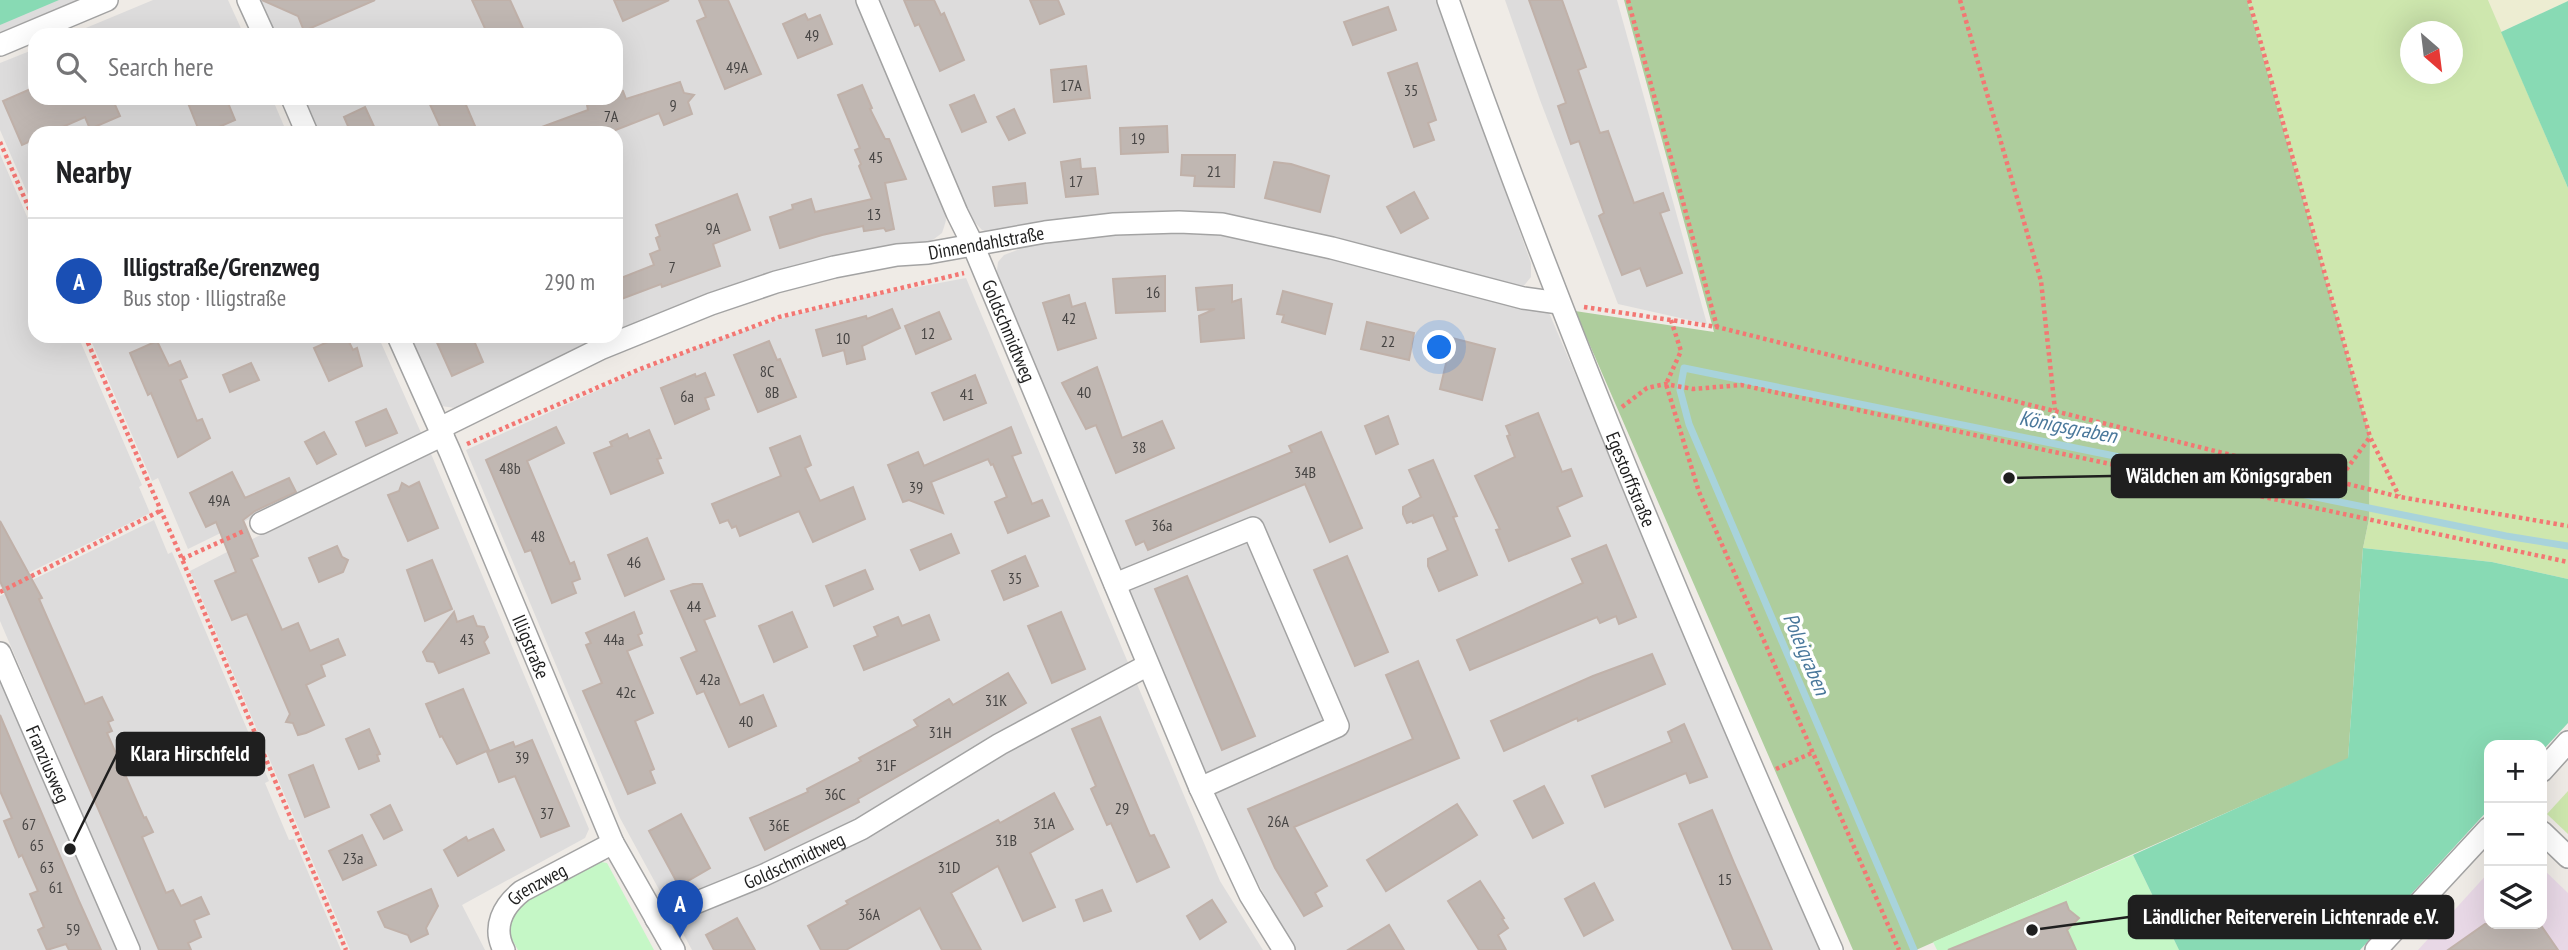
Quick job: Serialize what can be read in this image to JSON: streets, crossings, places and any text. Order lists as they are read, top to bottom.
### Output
{
  "streets": {
    "street": [
      "Dinnendahlstraße",
      "Goldschmidtweg",
      "Egestorffstraße",
      "Illigstraße",
      "Franziusweg",
      "Grenzweg"
    ]
  },
  "crossings": [
    ["Dinnendahlstraße", "Goldschmidtweg"],
    ["Dinnendahlstraße", "Egestorffstraße"],
    ["Dinnendahlstraße", "Illigstraße"],
    ["Goldschmidtweg", "Illigstraße"],
    ["Illigstraße", "Grenzweg"]
  ],
  "water": ["Königsgraben", "Poleigraben"],
  "places": ["Wäldchen am Königsgraben", "Klara Hirschfeld", "Ländlicher Reiterverein Lichtenrade e.V."],
  "house_numbers": [
    "49",
    "49A",
    "17A",
    "35",
    "9",
    "7A",
    "19",
    "45",
    "21",
    "17",
    "13",
    "9A",
    "7",
    "16",
    "42",
    "12",
    "10",
    "22",
    "8C",
    "8B",
    "40",
    "41",
    "6a",
    "38",
    "48b",
    "34B",
    "39",
    "49A",
    "36a",
    "48",
    "46",
    "35",
    "44",
    "43",
    "44a",
    "42a",
    "42c",
    "31K",
    "40",
    "31H",
    "39",
    "31F",
    "36C",
    "29",
    "37",
    "26A",
    "31A",
    "67",
    "36E",
    "31B",
    "65",
    "23a",
    "63",
    "31D",
    "15",
    "61",
    "36A",
    "59"
  ],
  "north": "bottom right",
  "page": {
    "search": "Search here",
    "heading": "Nearby",
    "list": [
      {
        "mark": "A",
        "name": "Illigstraße/Grenzweg",
        "note": "Bus stop · Illigstraße",
        "value": "290 m"
      }
    ],
    "map_buttons": ["+", "−"],
    "pins": "A"
  }
}
